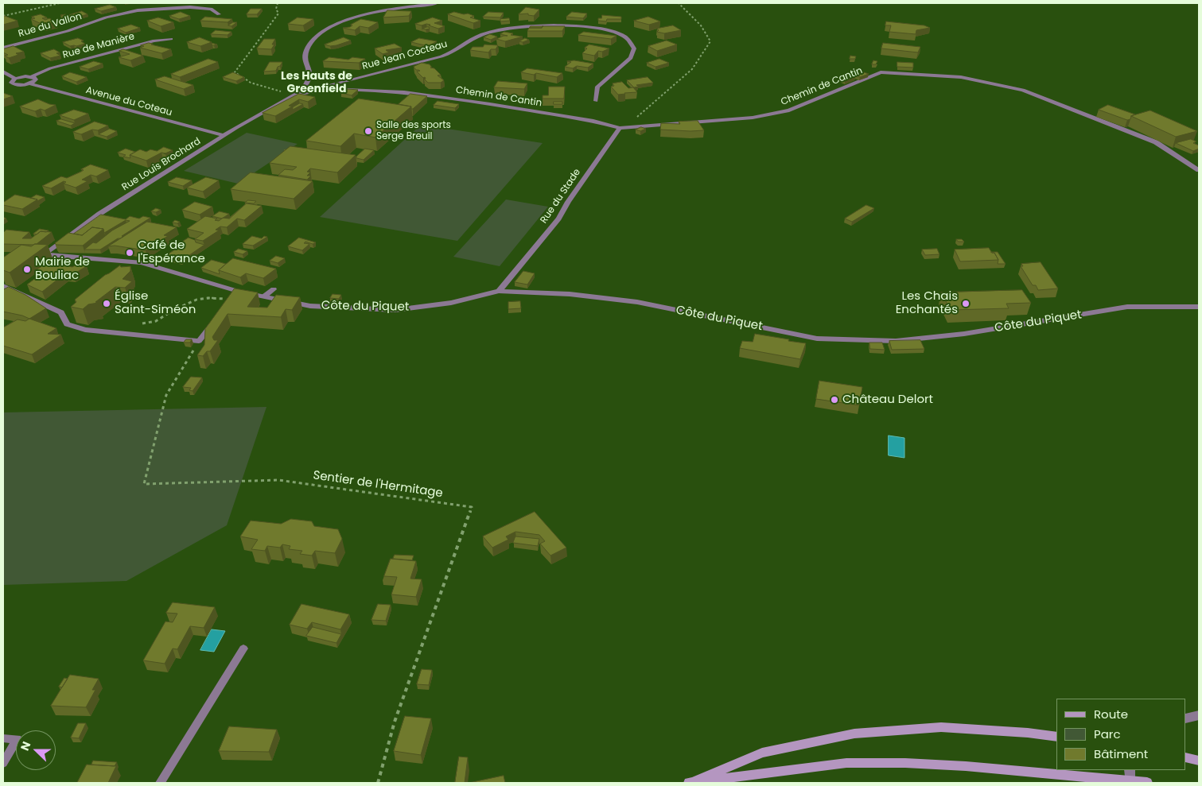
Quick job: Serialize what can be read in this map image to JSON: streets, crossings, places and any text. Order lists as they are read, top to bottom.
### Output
{
  "streets": {
    "street": [
      "Rue du Vallon",
      "Rue de Manière",
      "Rue Jean Cocteau",
      "Chemin de Cantin",
      "Avenue du Coteau",
      "Rue Louis Brochard",
      "Rue du Stade",
      "Côte du Piquet"
    ],
    "path": ["Sentier de l'Hermitage"]
  },
  "crossings": [
    ["Rue Jean Cocteau", "Chemin de Cantin"],
    ["Rue Jean Cocteau", "Rue Louis Brochard"],
    ["Chemin de Cantin", "Rue Louis Brochard"],
    ["Chemin de Cantin", "Rue du Stade"],
    ["Avenue du Coteau", "Rue Louis Brochard"],
    ["Rue Louis Brochard", "Côte du Piquet"],
    ["Rue du Stade", "Côte du Piquet"]
  ],
  "districts": ["Les Hauts de Greenfield"],
  "places": [
    "Salle des sports Serge Breuil",
    "Café de l'Espérance",
    "Mairie de Bouliac",
    "Église Saint-Siméon",
    "Les Chais Enchantés",
    "Château Delort"
  ],
  "legend": ["Route", "Parc", "Bâtiment"],
  "north": "left"
}
